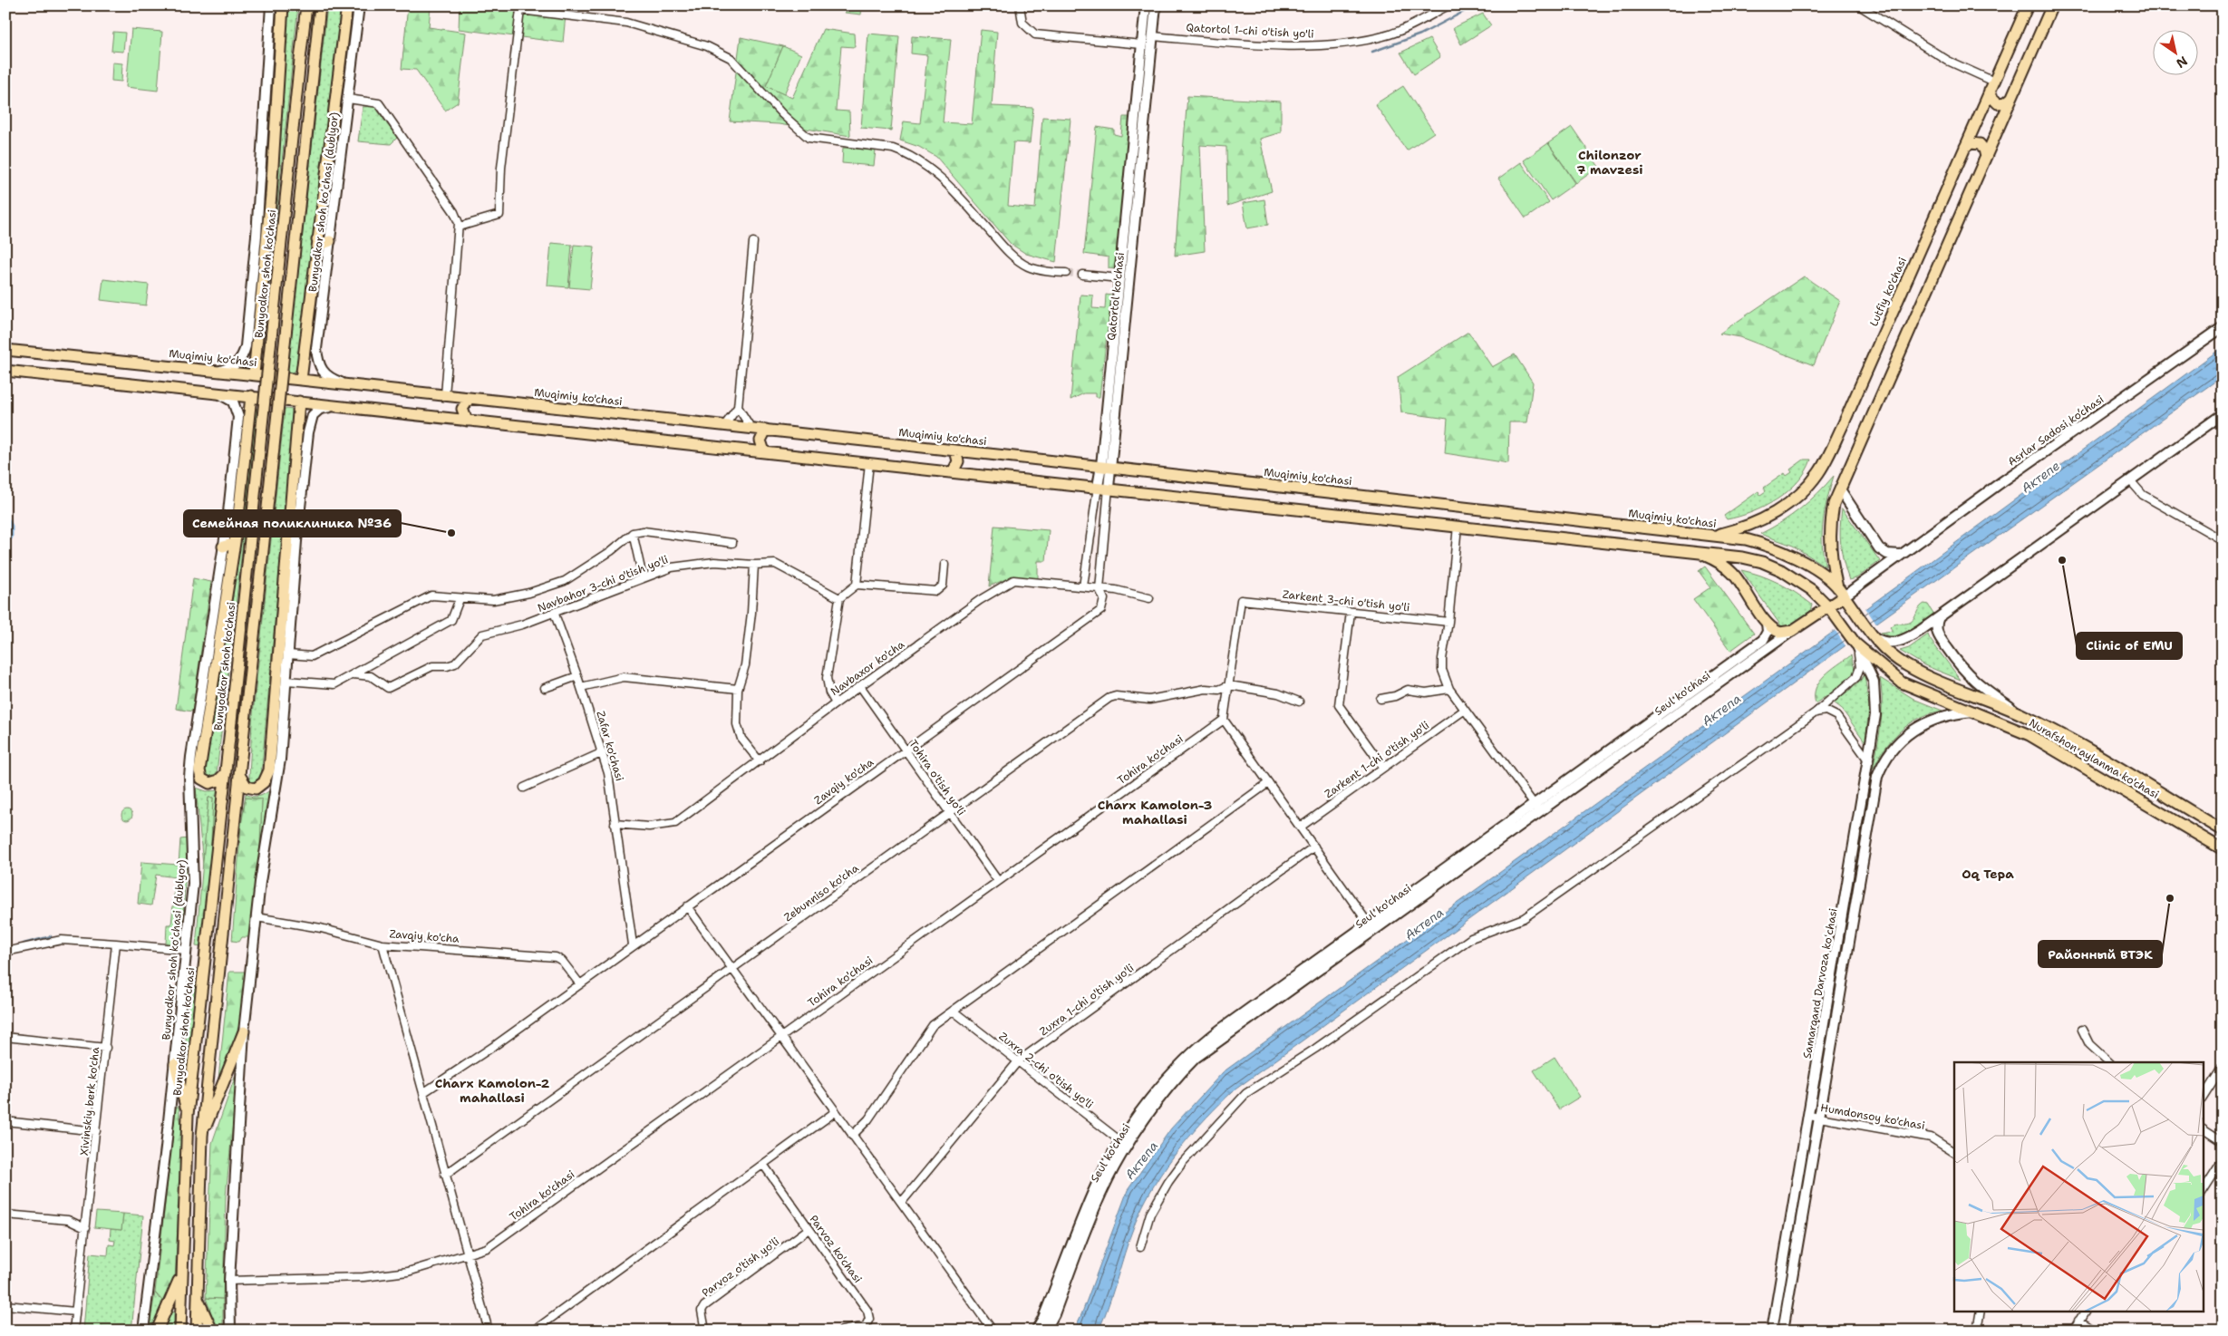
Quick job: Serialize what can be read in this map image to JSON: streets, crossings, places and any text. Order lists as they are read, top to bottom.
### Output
{
  "streets": {
    "main road": [
      "Bunyodkor shoh koʻchasi (dublyor)",
      "Bunyodkor shoh ko'chasi",
      "Lutfiy ko'chasi",
      "Qatortol ko'chasi",
      "Muqimiy ko'chasi",
      "Asrlar Sadosi ko‘chasi",
      "Seul ko'chasi",
      "Nurafshon aylanma ko'chasi",
      "Samarqand Darvoza koʻchasi"
    ],
    "street": [
      "Qatortol 1-chi o'tish yo'li",
      "Navbahor 3-chi o'tish yo'li",
      "Zarkent 3-chi o'tish yo'li",
      "Navbaxor ko'cha",
      "Zafar ko'chasi",
      "Tohira ko'chasi",
      "Zarkent 1-chi o'tish yo'li",
      "Tohira o'tish yo'li",
      "Zavqiy ko'cha",
      "Zebunniso ko'cha",
      "Zuxra 1-chi o'tish yo'li",
      "Zuxra 2-chi o'tish yo'li",
      "Xivinskiy berk ko'cha",
      "Humdonsoy ko'chasi",
      "Parvoz ko'chasi",
      "Parvoz o'tish yo'li"
    ]
  },
  "crossings": [
    ["Qatortol 1-chi o'tish yo'li", "Qatortol ko'chasi"],
    ["Bunyodkor shoh koʻchasi (dublyor)", "Muqimiy ko'chasi"],
    ["Lutfiy ko'chasi", "Muqimiy ko'chasi"],
    ["Qatortol ko'chasi", "Muqimiy ko'chasi"],
    ["Qatortol ko'chasi", "Navbaxor ko'cha"],
    ["Qatortol ko'chasi", "Zavqiy ko'cha"],
    ["Muqimiy ko'chasi", "Asrlar Sadosi ko‘chasi"],
    ["Muqimiy ko'chasi", "Seul ko'chasi"],
    ["Muqimiy ko'chasi", "Nurafshon aylanma ko'chasi"],
    ["Asrlar Sadosi ko‘chasi", "Seul ko'chasi"],
    ["Navbahor 3-chi o'tish yo'li", "Zafar ko'chasi"],
    ["Zarkent 3-chi o'tish yo'li", "Zebunniso ko'cha"],
    ["Navbaxor ko'cha", "Zafar ko'chasi"],
    ["Navbaxor ko'cha", "Tohira o'tish yo'li"],
    ["Navbaxor ko'cha", "Zavqiy ko'cha"],
    ["Seul ko'chasi", "Nurafshon aylanma ko'chasi"],
    ["Seul ko'chasi", "Zuxra 2-chi o'tish yo'li"],
    ["Zafar ko'chasi", "Zavqiy ko'cha"],
    ["Nurafshon aylanma ko'chasi", "Samarqand Darvoza koʻchasi"],
    ["Tohira ko'chasi", "Tohira o'tish yo'li"],
    ["Tohira o'tish yo'li", "Zavqiy ko'cha"],
    ["Tohira o'tish yo'li", "Zebunniso ko'cha"],
    ["Samarqand Darvoza koʻchasi", "Humdonsoy ko'chasi"],
    ["Zuxra 1-chi o'tish yo'li", "Zuxra 2-chi o'tish yo'li"],
    ["Parvoz ko'chasi", "Parvoz o'tish yo'li"]
  ],
  "districts": [
    "Chilonzor 7 mavzesi",
    "Charx Kamolon-3 mahallasi",
    "Oq Tepa",
    "Charx Kamolon-2 mahallasi"
  ],
  "water": ["Актепе", "Актепа"],
  "places": ["Семейная поликлиника №36", "Clinic of EMU", "Районный ВТЭК"],
  "north": "bottom right"
}
